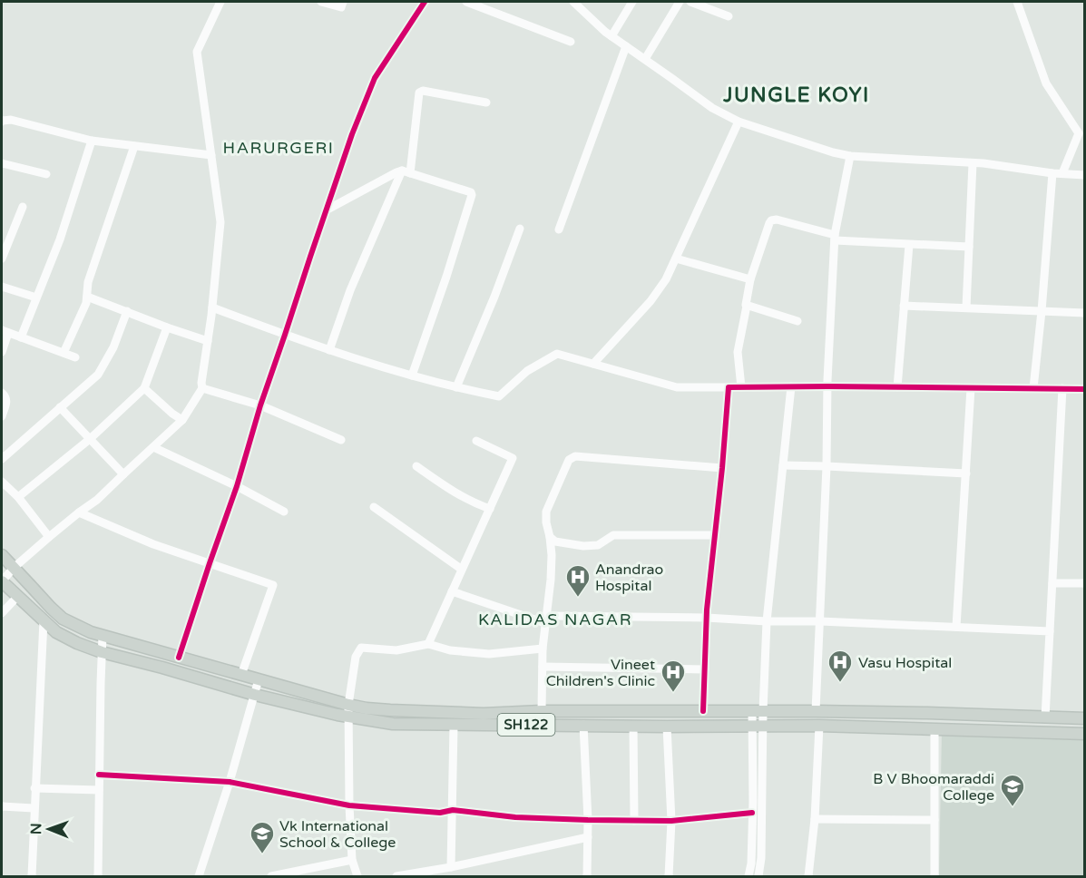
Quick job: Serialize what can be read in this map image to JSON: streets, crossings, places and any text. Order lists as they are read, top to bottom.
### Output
{
  "streets": {
    "main road": ["SH122"]
  },
  "districts": ["JUNGLE KOYI", "HARURGERI", "KALIDAS NAGAR"],
  "places": {
    "hospital": ["Anandrao Hospital", "Vasu Hospital", "Vineet Children's Clinic"],
    "school or university": ["B V Bhoomaraddi College", "Vk International School & College"]
  },
  "north": "left"
}
